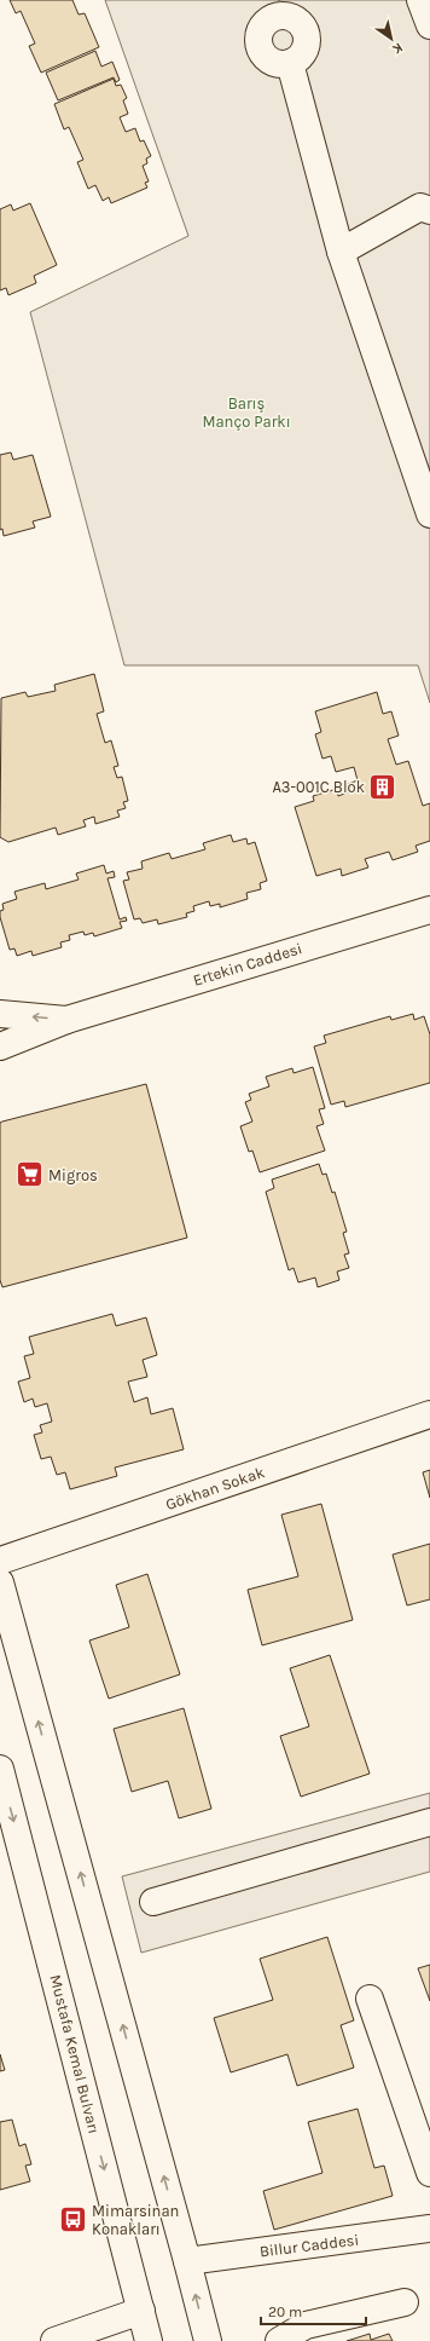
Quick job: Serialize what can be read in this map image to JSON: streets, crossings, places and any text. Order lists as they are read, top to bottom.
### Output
{
  "streets": {
    "main road": [
      "Ertekin Caddesi",
      "Gökhan Sokak",
      "Mustafa Kemal Bulvarı",
      "Billur Caddesi"
    ]
  },
  "parks": ["Barış Manço Parkı"],
  "places": {
    "building": ["A3-001C Blok"],
    "supermarket": ["Migros"],
    "bus stop": ["Mimarsinan Konakları"]
  },
  "scale_bar": "20 m",
  "north": "bottom right"
}
